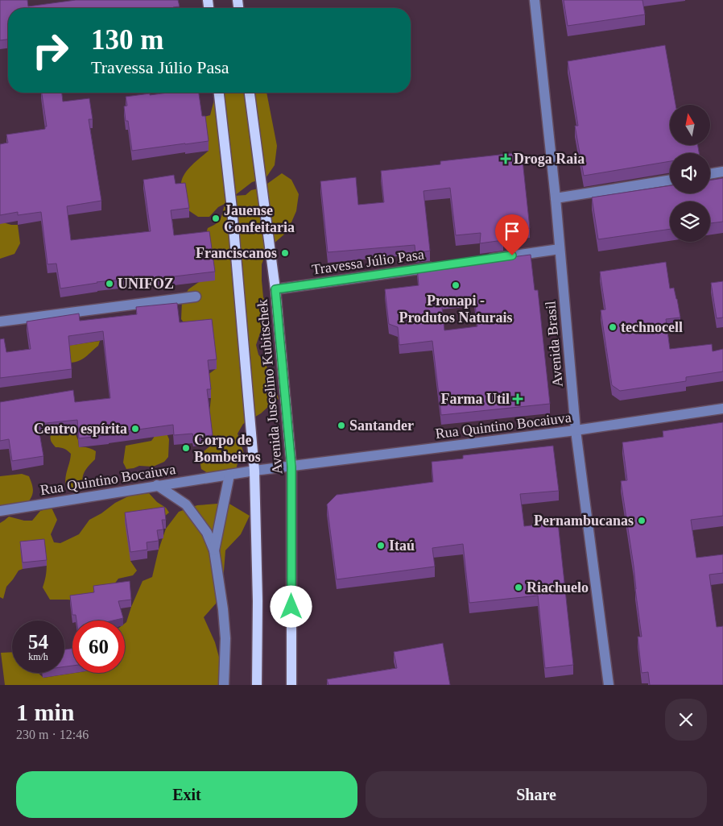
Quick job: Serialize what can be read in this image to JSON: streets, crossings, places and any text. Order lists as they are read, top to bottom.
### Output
{
  "streets": {
    "main road": ["Avenida Juscelino Kubitschek"],
    "street": ["Travessa Júlio Pasa", "Avenida Brasil", "Rua Quintino Bocaiuva"]
  },
  "crossings": [
    ["Travessa Júlio Pasa", "Avenida Juscelino Kubitschek"],
    ["Avenida Brasil", "Rua Quintino Bocaiuva"],
    ["Avenida Juscelino Kubitschek", "Rua Quintino Bocaiuva"]
  ],
  "places": {
    "health": ["Droga Raia", "Farma Util"],
    "other": [
      "Jauense Confeitaria",
      "Franciscanos",
      "UNIFOZ",
      "Pronapi - Produtos Naturais",
      "technocell",
      "Santander",
      "Centro espírita",
      "Corpo de Bombeiros",
      "Pernambucanas",
      "Itaú",
      "Riachuelo"
    ]
  },
  "north": "top",
  "page": {
    "turn": ["130 m", "Travessa Júlio Pasa"],
    "speed": "54 km/h",
    "limit": "60",
    "heading": ["1 min", "230 m · 12:46"],
    "buttons": ["Exit", "Share"]
  }
}
